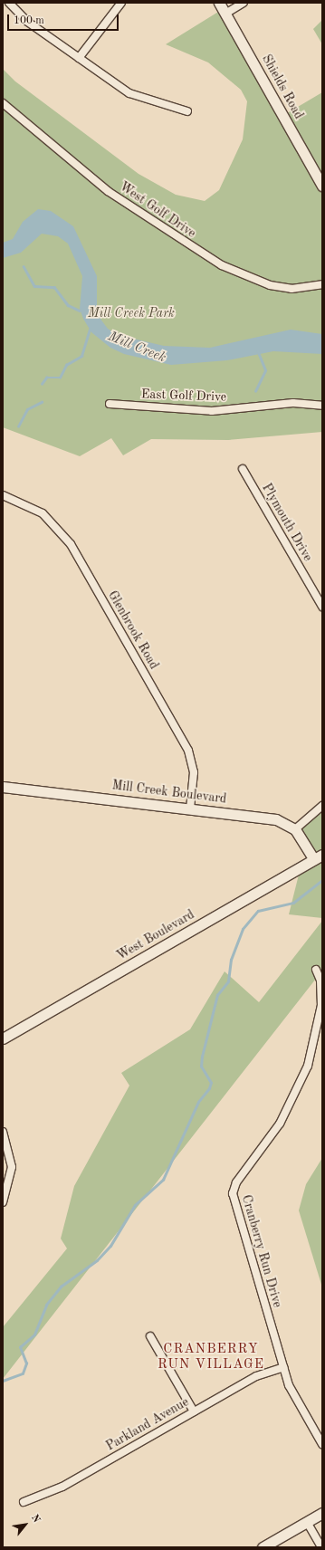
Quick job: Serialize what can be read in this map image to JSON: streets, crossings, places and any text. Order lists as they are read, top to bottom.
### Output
{
  "streets": {
    "street": [
      "Shields Road",
      "West Golf Drive",
      "East Golf Drive",
      "Plymouth Drive",
      "Glenbrook Road",
      "Mill Creek Boulevard",
      "West Boulevard",
      "Cranberry Run Drive",
      "Parkland Avenue"
    ]
  },
  "crossings": [
    ["Glenbrook Road", "Mill Creek Boulevard"],
    ["Cranberry Run Drive", "Parkland Avenue"]
  ],
  "districts": ["CRANBERRY RUN VILLAGE"],
  "water": ["Mill Creek"],
  "parks": ["Mill Creek Park"],
  "scale_bar": "100 m",
  "north": "top right"
}
